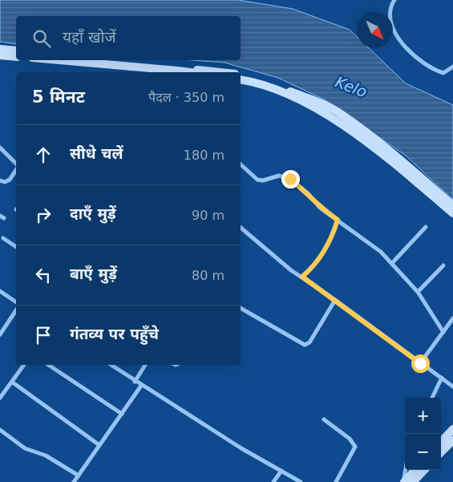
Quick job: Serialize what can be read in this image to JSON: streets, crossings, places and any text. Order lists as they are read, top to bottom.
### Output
{
  "water": ["Kelo"],
  "north": "bottom right",
  "page": {
    "search": "यहाँ खोजें",
    "heading": ["5 मिनट", "पैदल · 350 m"],
    "list": [
      ["सीधे चलें", "180 m"],
      ["दाएँ मुड़ें", "90 m"],
      ["बाएँ मुड़ें", "80 m"],
      "गंतव्य पर पहुँचे"
    ],
    "map_buttons": ["+", "−"]
  }
}
